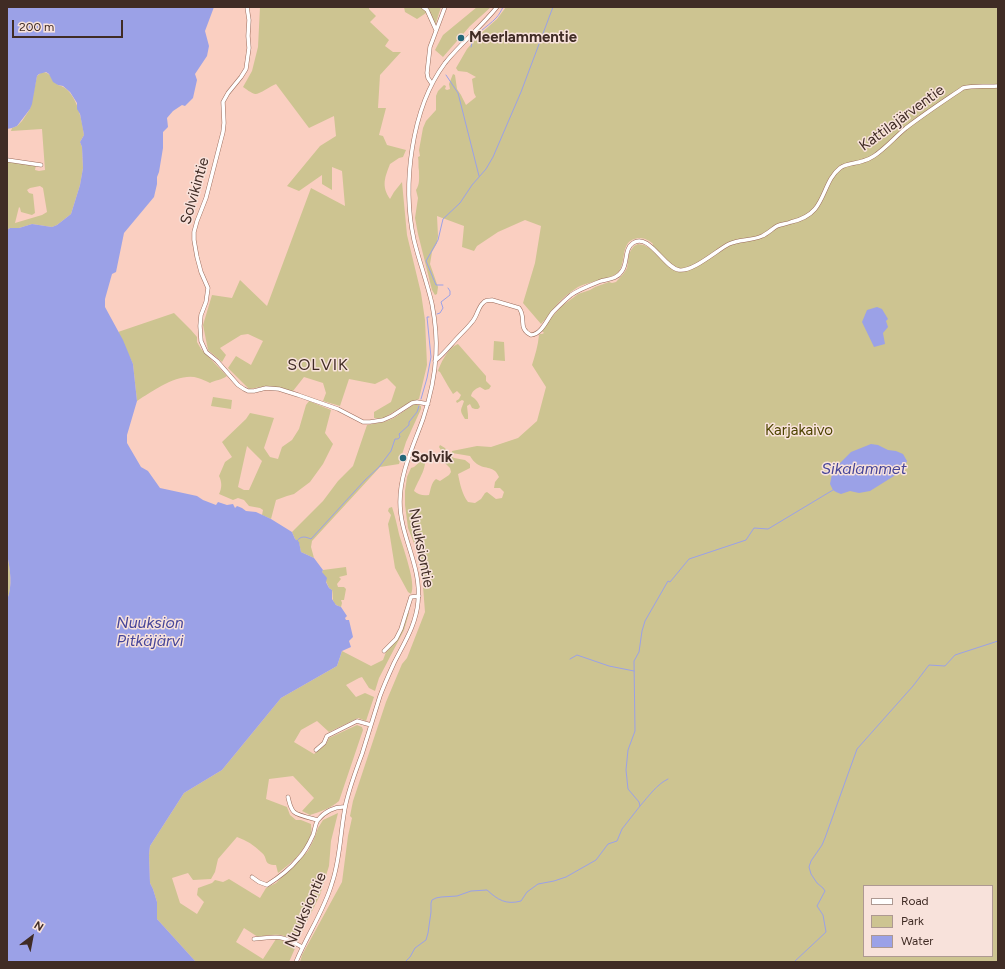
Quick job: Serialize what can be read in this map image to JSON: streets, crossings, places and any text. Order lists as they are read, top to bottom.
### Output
{
  "streets": {
    "street": ["Kattilajärventie", "Solvikintie", "Nuuksiontie"]
  },
  "crossings": [
    ["Kattilajärventie", "Nuuksiontie"],
    ["Solvikintie", "Nuuksiontie"]
  ],
  "districts": ["SOLVIK"],
  "water": ["Sikalammet", "Nuuksion Pitkäjärvi"],
  "parks": ["Karjakaivo"],
  "places": ["Meerlammentie", "Solvik"],
  "legend": ["Road", "Park", "Water"],
  "scale_bar": "200 m",
  "north": "top right"
}
